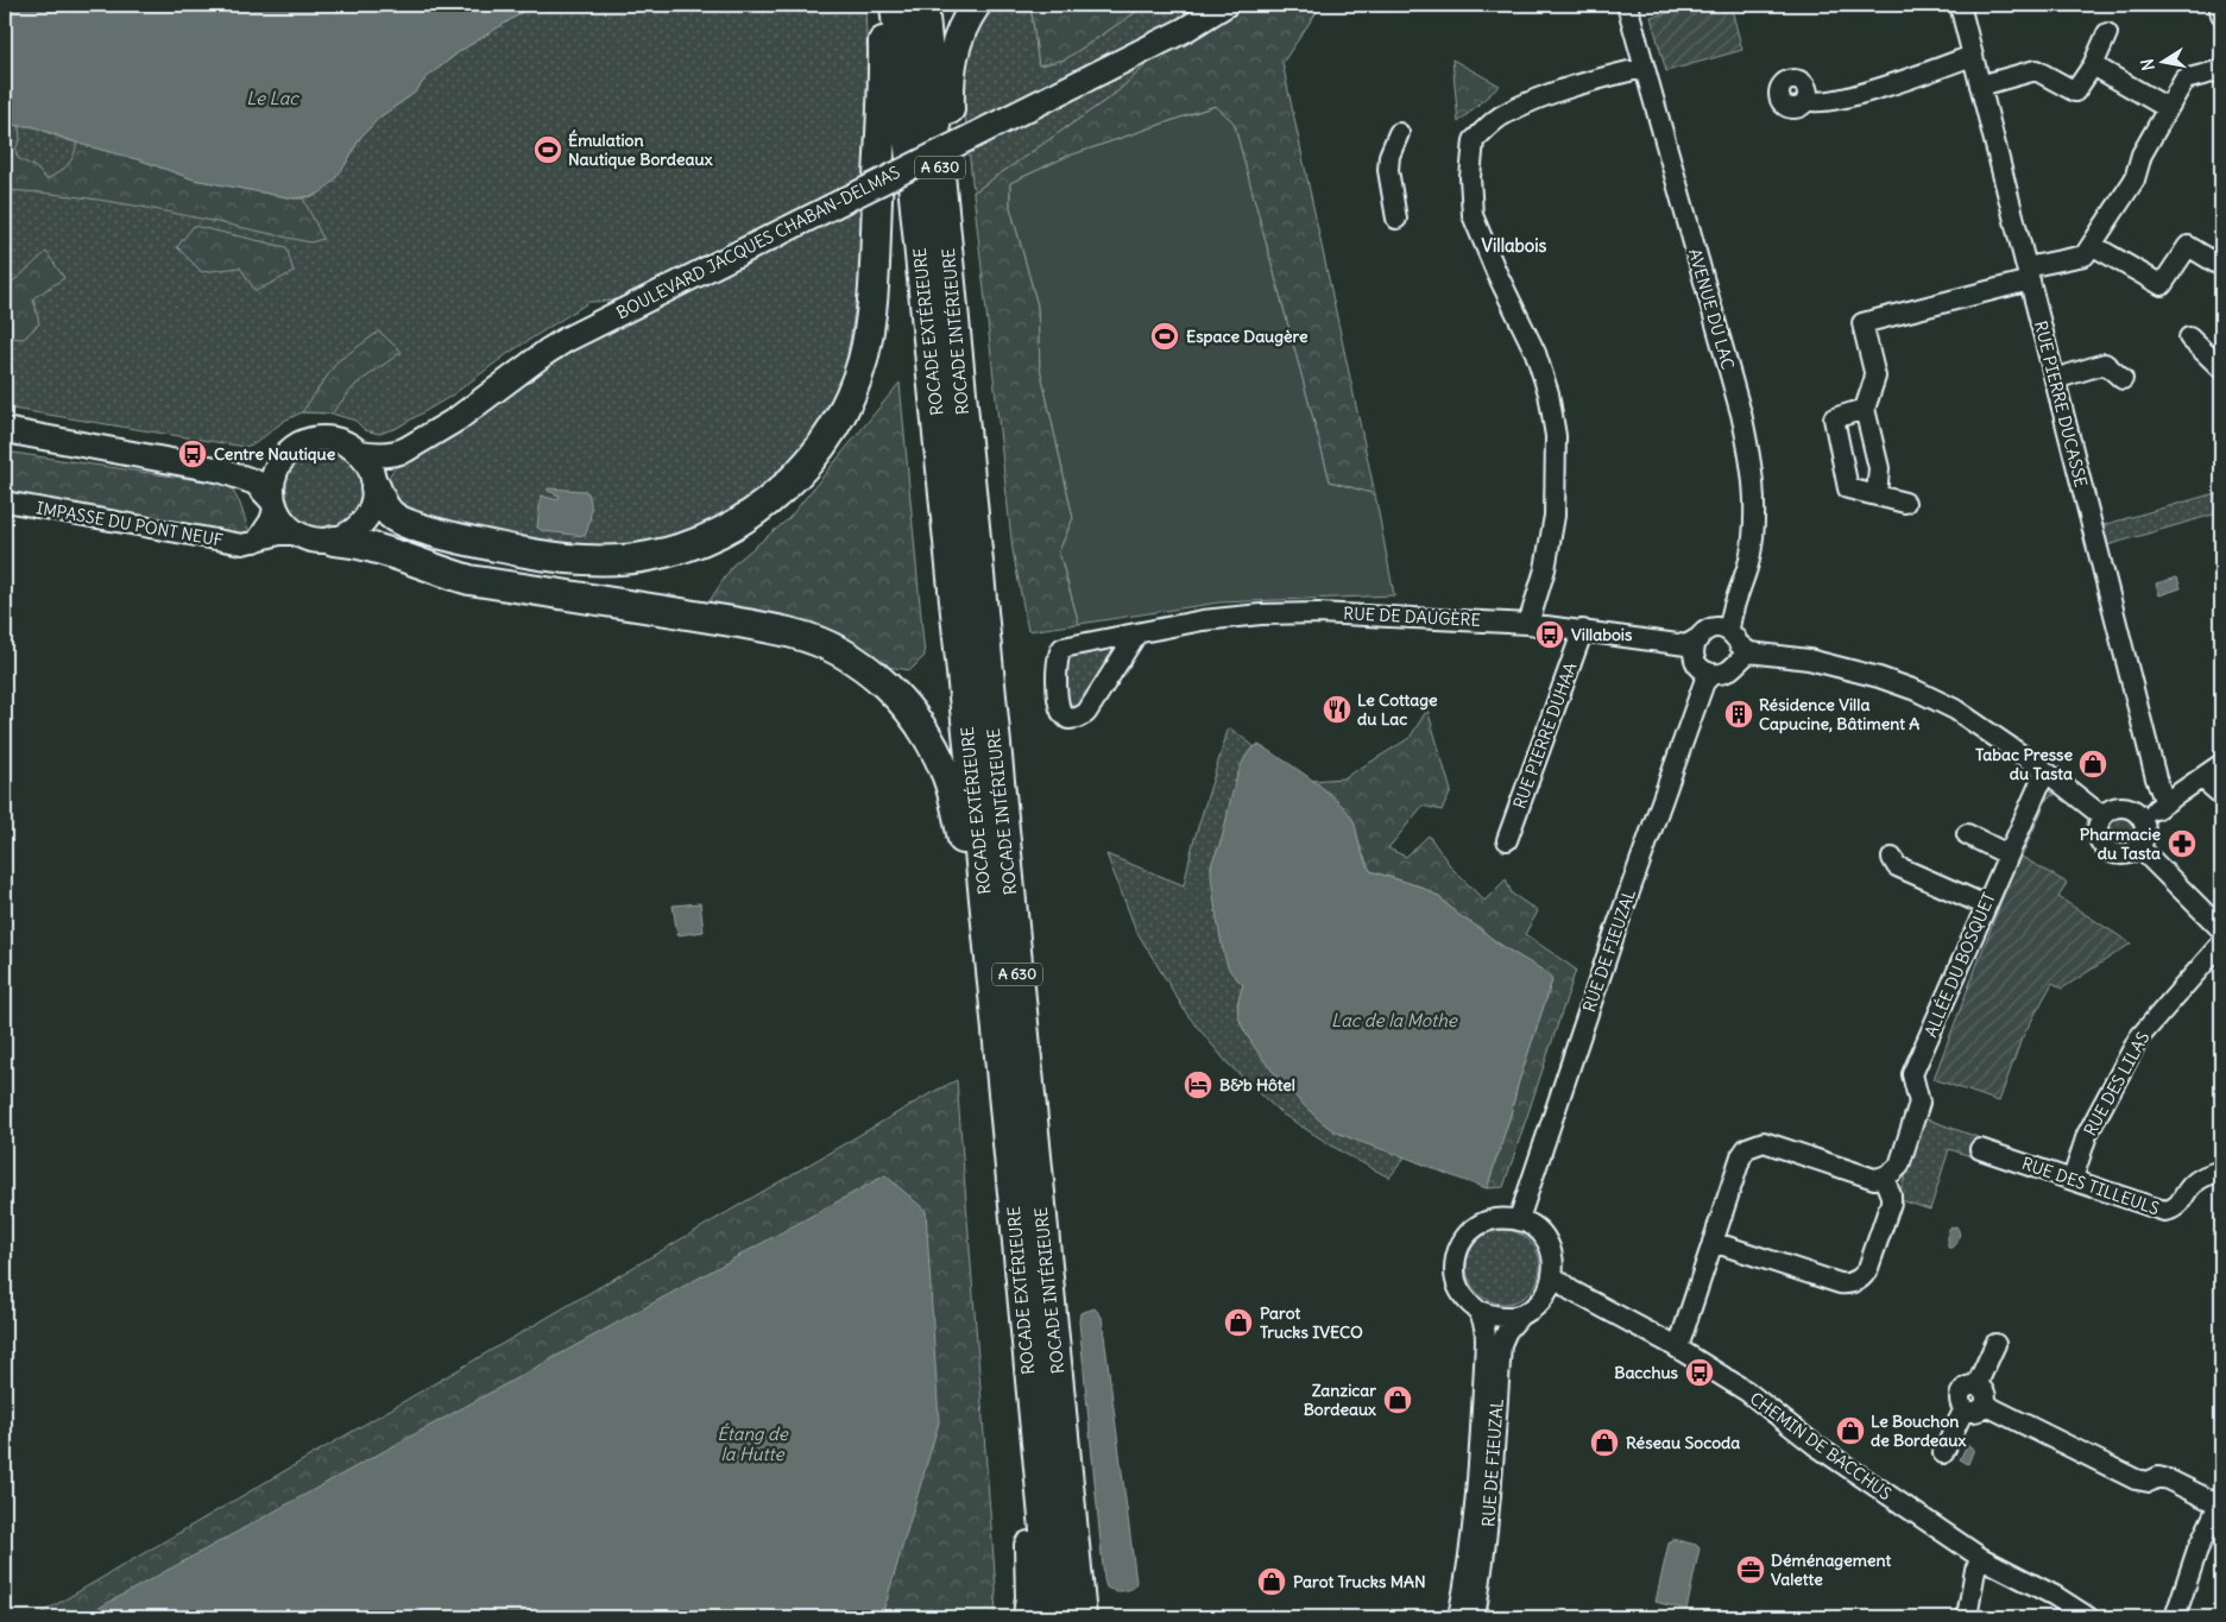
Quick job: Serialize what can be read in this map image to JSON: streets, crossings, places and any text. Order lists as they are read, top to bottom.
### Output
{
  "streets": {
    "highway": ["A 630", "ROCADE EXTÉRIEURE", "ROCADE INTÉRIEURE"],
    "main road": ["BOULEVARD JACQUES CHABAN-DELMAS"],
    "street": [
      "AVENUE DU LAC",
      "RUE PIERRE DUCASSE",
      "IMPASSE DU PONT NEUF",
      "RUE DE DAUGÈRE",
      "RUE PIERRE DUHAA",
      "RUE DE FIEUZAL",
      "ALLÉE DU BOSQUET",
      "RUE DES LILAS",
      "RUE DES TILLEULS",
      "CHEMIN DE BACCHUS"
    ]
  },
  "crossings": [
    ["BOULEVARD JACQUES CHABAN-DELMAS", "IMPASSE DU PONT NEUF"],
    ["RUE DE DAUGÈRE", "RUE PIERRE DUHAA"],
    ["RUE DE DAUGÈRE", "RUE DE FIEUZAL"],
    ["RUE DE FIEUZAL", "CHEMIN DE BACCHUS"],
    ["RUE DES LILAS", "RUE DES TILLEULS"]
  ],
  "districts": ["Villabois"],
  "water": ["Le Lac", "Lac de la Mothe", "Étang de la Hutte"],
  "places": {
    "sports": ["Émulation Nautique Bordeaux", "Espace Daugère"],
    "bus stop": ["Centre Nautique", "Villabois", "Bacchus"],
    "restaurant": ["Le Cottage du Lac"],
    "building": ["Résidence Villa Capucine, Bâtiment A"],
    "shop": [
      "Tabac Presse du Tasta",
      "Parot Trucks IVECO",
      "Zanzicar Bordeaux",
      "Le Bouchon de Bordeaux",
      "Réseau Socoda",
      "Parot Trucks MAN"
    ],
    "pharmacy": ["Pharmacie du Tasta"],
    "hotel": ["B&b Hôtel"],
    "office": ["Déménagement Valette"]
  },
  "north": "left"
}
